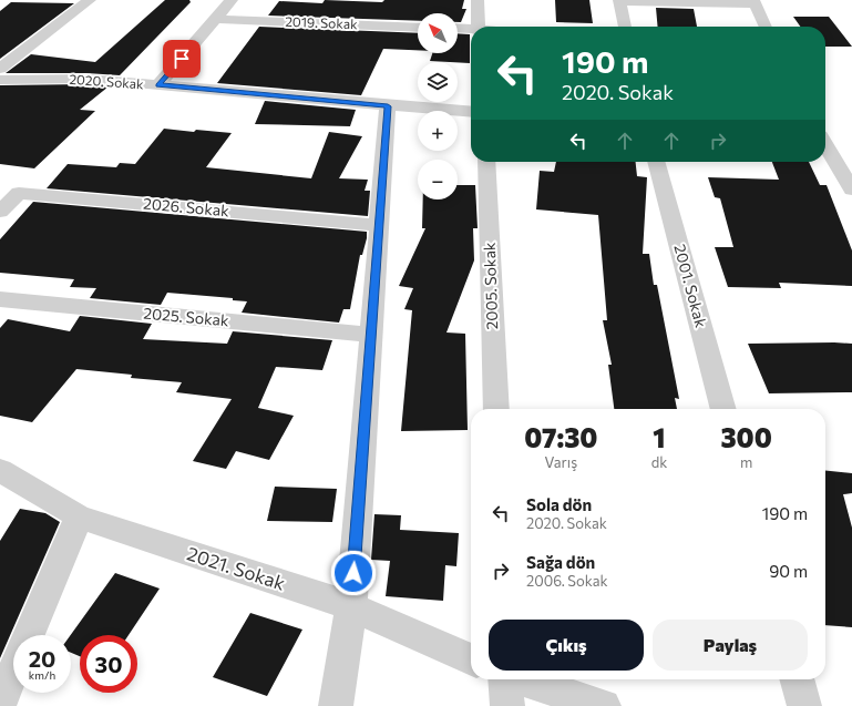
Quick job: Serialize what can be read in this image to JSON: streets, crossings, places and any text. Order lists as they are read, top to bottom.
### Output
{
  "streets": {
    "street": [
      "2019. Sokak",
      "2020. Sokak",
      "2026. Sokak",
      "2005. Sokak",
      "2001. Sokak",
      "2025. Sokak",
      "2021. Sokak"
    ]
  },
  "north": "top left",
  "page": {
    "map_buttons": ["+", "−"],
    "turn": ["190 m", "2020. Sokak"],
    "eta": [
      "07:30",
      "Varış",
      "1",
      "dk",
      "300",
      "m"
    ],
    "list": [
      {
        "name": "Sola dön",
        "note": "2020. Sokak",
        "value": "190 m"
      },
      {
        "name": "Sağa dön",
        "note": "2006. Sokak",
        "value": "90 m"
      }
    ],
    "buttons": ["Çıkış", "Paylaş"],
    "speed": "20 km/h",
    "limit": "30"
  }
}
